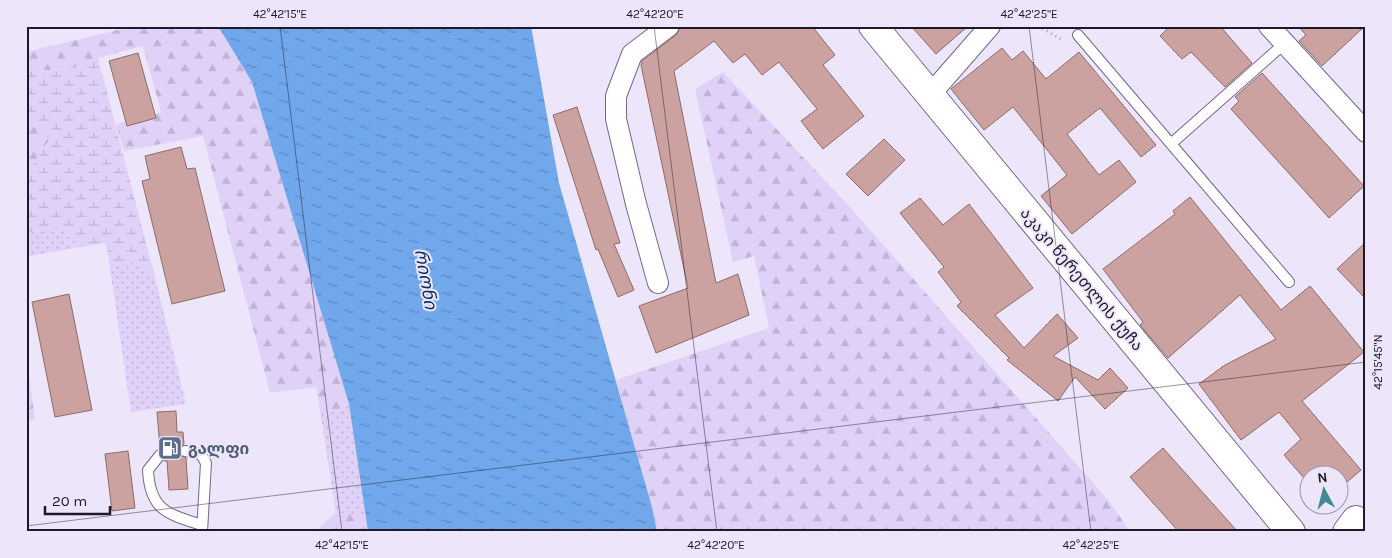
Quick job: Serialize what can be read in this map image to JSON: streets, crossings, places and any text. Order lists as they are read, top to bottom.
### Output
{
  "streets": {
    "main road": ["აკაკი წერეთლის ქუჩა"]
  },
  "water": ["რიონი"],
  "places": {
    "fuel station": ["გალფი"]
  },
  "scale_bar": "20 m",
  "north": "top",
  "coordinates": [
    "42°42'15\"E",
    "42°42'20\"E",
    "42°42'25\"E",
    "42°15'45\"N"
  ]
}
